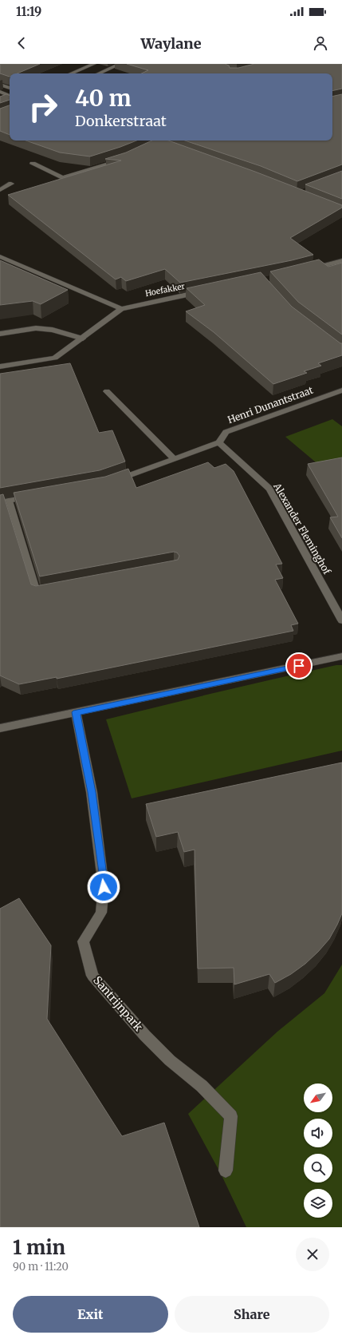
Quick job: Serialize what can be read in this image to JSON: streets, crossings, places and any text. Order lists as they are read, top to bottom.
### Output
{
  "streets": {
    "street": [
      "Hoefakker",
      "Henri Dunantstraat",
      "Alexander Fleminghof",
      "Santrijnpark"
    ]
  },
  "crossings": [
    ["Henri Dunantstraat", "Alexander Fleminghof"]
  ],
  "north": "bottom left",
  "page": {
    "status": "11:19",
    "header": "Waylane",
    "turn": ["40 m", "Donkerstraat"],
    "heading": ["1 min", "90 m · 11:20"],
    "buttons": ["Exit", "Share"]
  }
}
